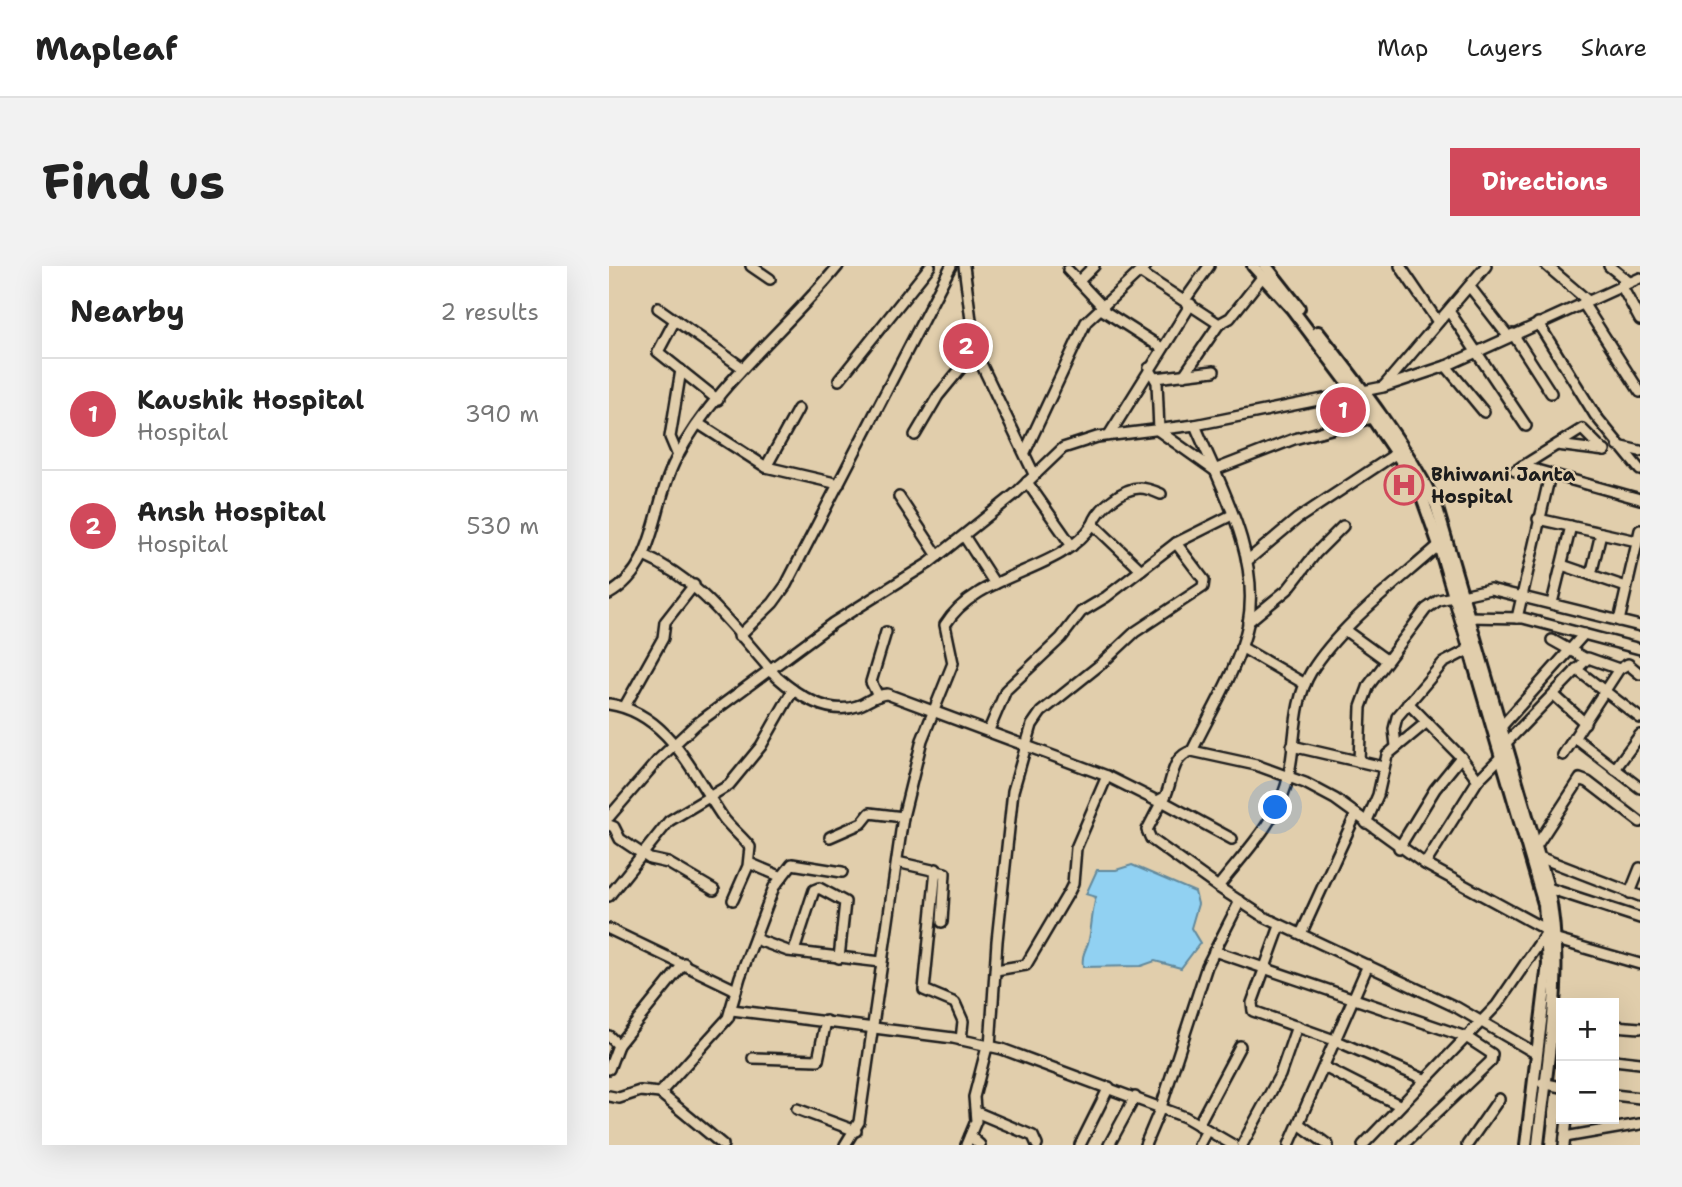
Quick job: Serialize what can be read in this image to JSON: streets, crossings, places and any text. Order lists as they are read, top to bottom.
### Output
{
  "places": {
    "hospital": ["Bhiwani Janta Hospital"]
  },
  "page": {
    "header": "Mapleaf",
    "nav": ["Map", "Layers", "Share"],
    "buttons": "Directions",
    "title": "Find us",
    "heading": ["Nearby", "2 results"],
    "pins": ["2", "1"],
    "list": [
      {
        "mark": "1",
        "name": "Kaushik Hospital",
        "note": "Hospital",
        "value": "390 m"
      },
      {
        "mark": "2",
        "name": "Ansh Hospital",
        "note": "Hospital",
        "value": "530 m"
      }
    ],
    "map_buttons": ["+", "−"]
  }
}
